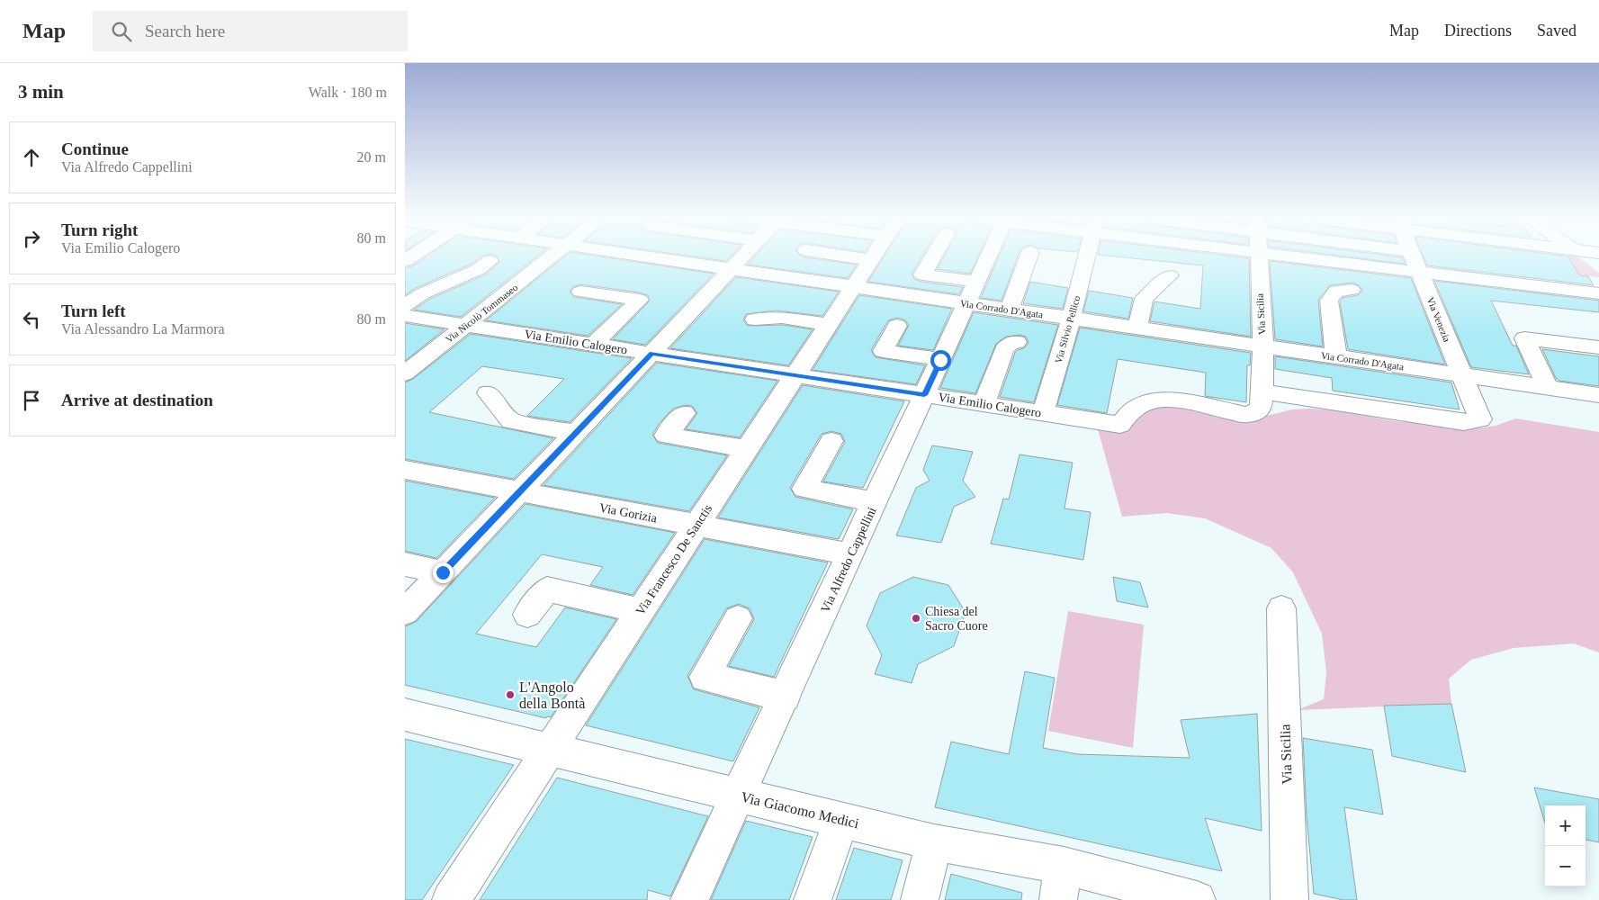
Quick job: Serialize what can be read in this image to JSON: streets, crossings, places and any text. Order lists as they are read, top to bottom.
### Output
{
  "streets": {
    "street": [
      "Via Corrado D'Agata",
      "Via Nicolò Tommaseo",
      "Via Sicilia",
      "Via Venezia",
      "Via Silvio Pellico",
      "Via Emilio Calogero",
      "Via Gorizia",
      "Via Francesco De Sanctis",
      "Via Alfredo Cappellini",
      "Via Giacomo Medici"
    ]
  },
  "crossings": [
    ["Via Corrado D'Agata", "Via Sicilia"],
    ["Via Corrado D'Agata", "Via Venezia"],
    ["Via Corrado D'Agata", "Via Silvio Pellico"],
    ["Via Corrado D'Agata", "Via Francesco De Sanctis"],
    ["Via Corrado D'Agata", "Via Alfredo Cappellini"],
    ["Via Nicolò Tommaseo", "Via Emilio Calogero"],
    ["Via Sicilia", "Via Venezia"],
    ["Via Sicilia", "Via Emilio Calogero"],
    ["Via Venezia", "Via Emilio Calogero"],
    ["Via Silvio Pellico", "Via Emilio Calogero"],
    ["Via Emilio Calogero", "Via Francesco De Sanctis"],
    ["Via Emilio Calogero", "Via Alfredo Cappellini"],
    ["Via Gorizia", "Via Francesco De Sanctis"],
    ["Via Gorizia", "Via Alfredo Cappellini"],
    ["Via Francesco De Sanctis", "Via Giacomo Medici"],
    ["Via Alfredo Cappellini", "Via Giacomo Medici"]
  ],
  "places": ["Chiesa del Sacro Cuore", "L'Angolo della Bontà"],
  "page": {
    "header": "Map",
    "search": "Search here",
    "nav": ["Map", "Directions", "Saved"],
    "heading": ["3 min", "Walk · 180 m"],
    "list": [
      ["Continue", "Via Alfredo Cappellini", "20 m"],
      ["Turn right", "Via Emilio Calogero", "80 m"],
      ["Turn left", "Via Alessandro La Marmora", "80 m"],
      "Arrive at destination"
    ],
    "map_buttons": ["+", "−"]
  }
}
